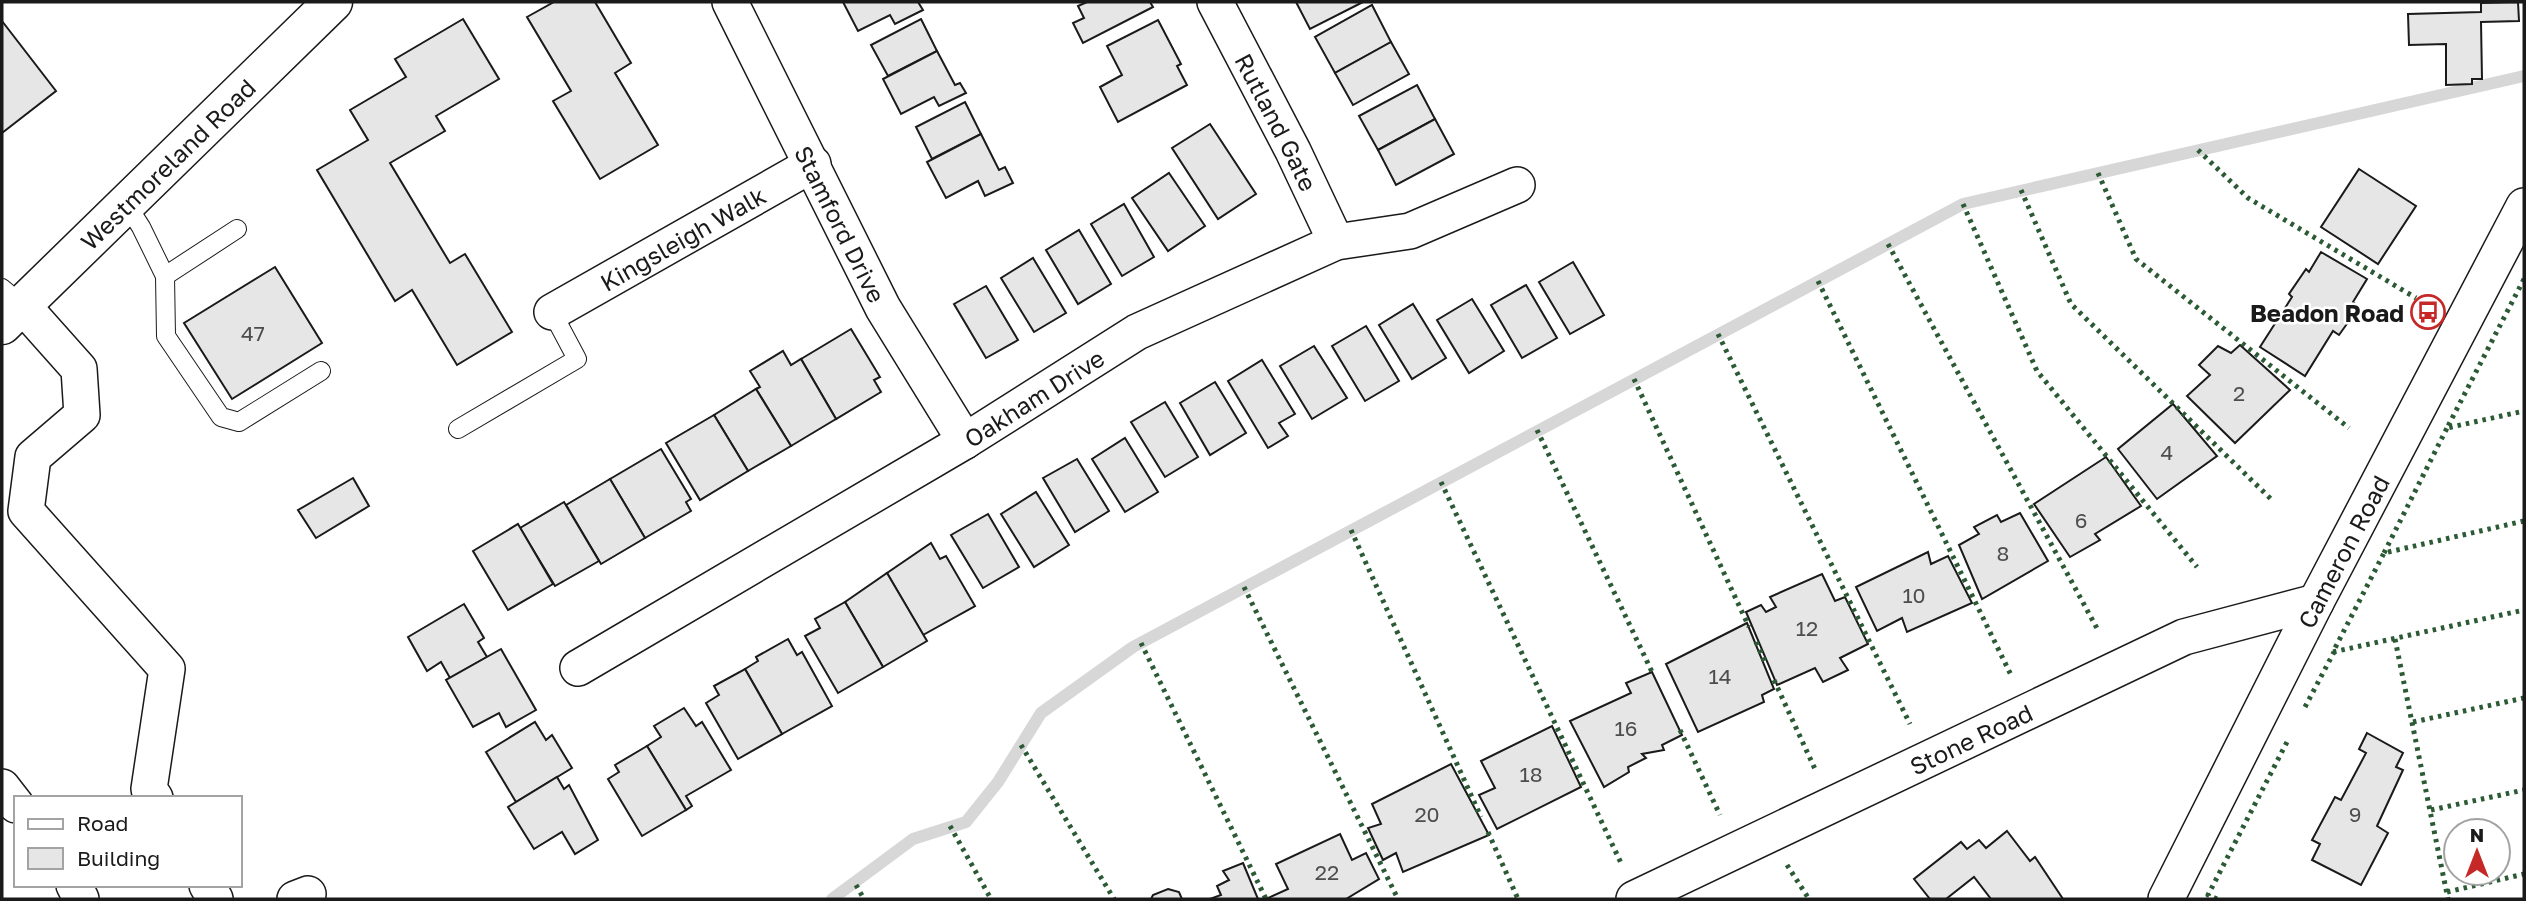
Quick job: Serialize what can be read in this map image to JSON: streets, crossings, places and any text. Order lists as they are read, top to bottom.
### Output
{
  "streets": {
    "main road": ["Westmoreland Road"],
    "street": [
      "Rutland Gate",
      "Stamford Drive",
      "Kingsleigh Walk",
      "Oakham Drive",
      "Cameron Road",
      "Stone Road"
    ]
  },
  "crossings": [
    ["Rutland Gate", "Oakham Drive"],
    ["Stamford Drive", "Kingsleigh Walk"],
    ["Stamford Drive", "Oakham Drive"],
    ["Cameron Road", "Stone Road"]
  ],
  "places": {
    "bus stop": ["Beadon Road"]
  },
  "house_numbers": [
    "47",
    "2",
    "4",
    "6",
    "8",
    "10",
    "12",
    "14",
    "16",
    "18",
    "20",
    "9",
    "22"
  ],
  "legend": ["Road", "Building"],
  "north": "top"
}
